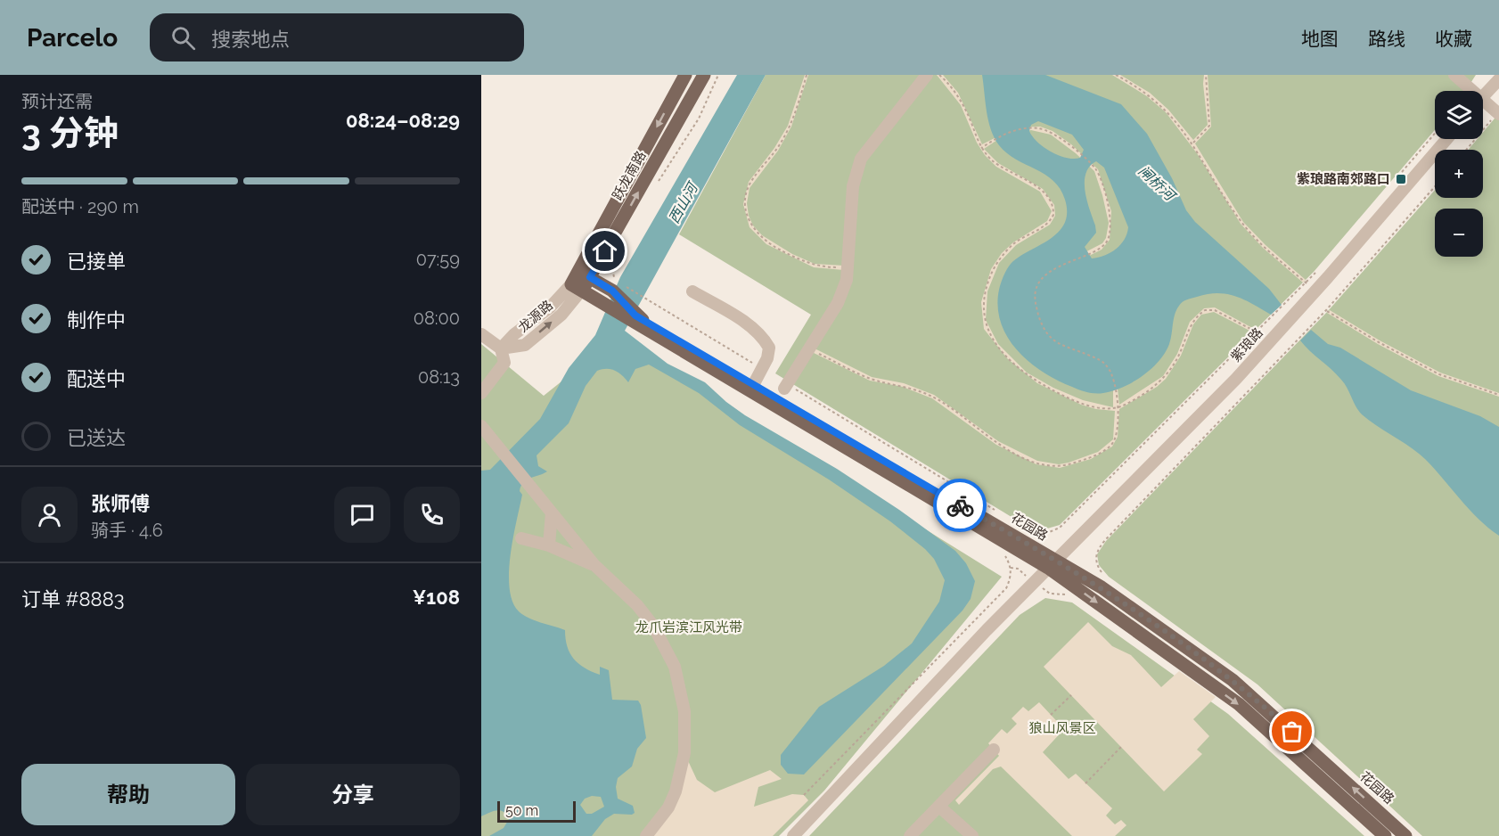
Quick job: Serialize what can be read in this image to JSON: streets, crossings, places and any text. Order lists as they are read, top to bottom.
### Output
{
  "streets": {
    "main road": ["跃龙南路", "花园路"],
    "street": ["龙源路", "紫琅路"]
  },
  "crossings": [
    ["跃龙南路", "龙源路"],
    ["跃龙南路", "花园路"],
    ["龙源路", "花园路"],
    ["紫琅路", "花园路"]
  ],
  "water": ["闸桥河", "西山河"],
  "parks": ["龙爪岩滨江风光带", "狼山风景区"],
  "places": {
    "transit": ["紫琅路南郊路口"]
  },
  "scale_bar": "50 m",
  "page": {
    "header": "Parcelo",
    "search": "搜索地点",
    "nav": ["地图", "路线", "收藏"],
    "heading": ["3 分钟", "预计还需", "08:24–08:29"],
    "panel": [
      "张师傅",
      "骑手 · 4.6",
      "订单 #8883",
      "¥108"
    ],
    "map_buttons": ["+", "−"],
    "bar": "配送中 · 290 m",
    "list": [
      ["已接单", "07:59"],
      ["制作中", "08:00"],
      ["配送中", "08:13"],
      "已送达"
    ],
    "buttons": ["帮助", "分享"],
    "scale": "50 m"
  }
}
